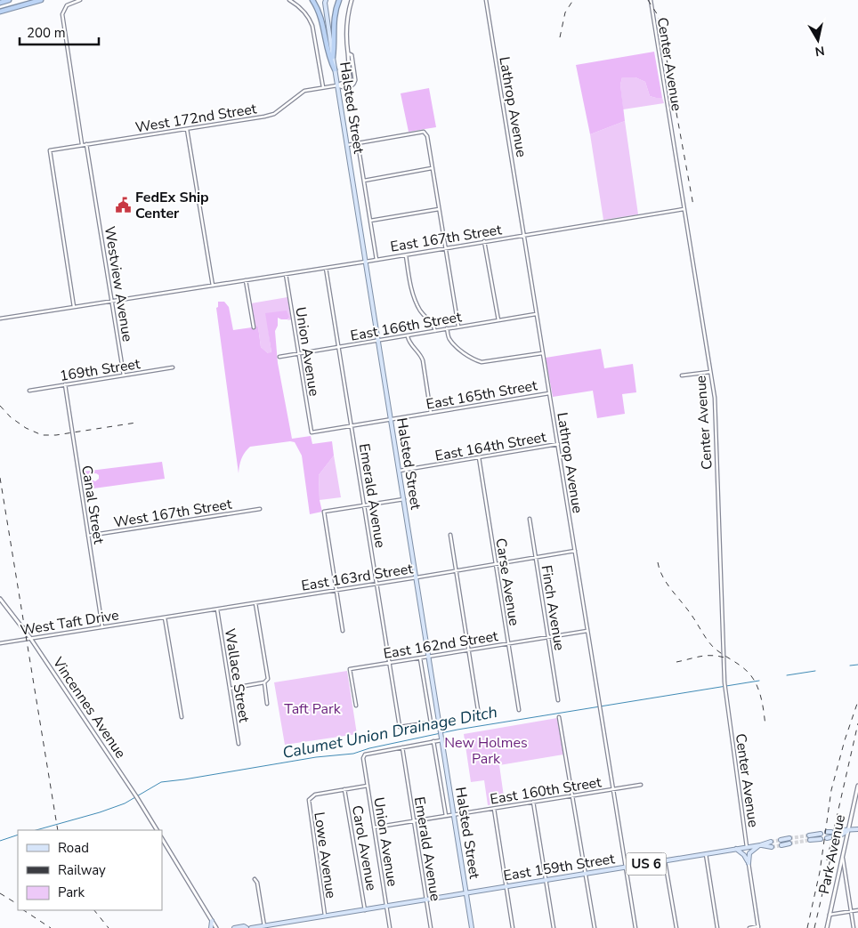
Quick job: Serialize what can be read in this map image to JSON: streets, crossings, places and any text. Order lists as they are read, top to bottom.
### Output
{
  "streets": {
    "main road": ["Halsted Street", "US 6", "East 159th Street"],
    "street": [
      "Center Avenue",
      "Lathrop Avenue",
      "West 172nd Street",
      "East 167th Street",
      "Westview Avenue",
      "East 166th Street",
      "Union Avenue",
      "169th Street",
      "East 165th Street",
      "East 164th Street",
      "Emerald Avenue",
      "Canal Street",
      "West 167th Street",
      "East 163rd Street",
      "Carse Avenue",
      "Finch Avenue",
      "West Taft Drive",
      "East 162nd Street",
      "Wallace Street",
      "Vincennes Avenue",
      "East 160th Street",
      "Carol Avenue",
      "Park Avenue",
      "Lowe Avenue"
    ]
  },
  "crossings": [
    ["Center Avenue", "East 167th Street"],
    ["Center Avenue", "East 159th Street"],
    ["Lathrop Avenue", "East 167th Street"],
    ["Lathrop Avenue", "East 166th Street"],
    ["Lathrop Avenue", "East 165th Street"],
    ["Lathrop Avenue", "East 164th Street"],
    ["Lathrop Avenue", "East 163rd Street"],
    ["Lathrop Avenue", "East 162nd Street"],
    ["Lathrop Avenue", "East 160th Street"],
    ["Lathrop Avenue", "East 159th Street"],
    ["Halsted Street", "West 172nd Street"],
    ["Halsted Street", "East 167th Street"],
    ["Halsted Street", "East 166th Street"],
    ["Halsted Street", "East 165th Street"],
    ["Halsted Street", "East 164th Street"],
    ["Halsted Street", "East 163rd Street"],
    ["Halsted Street", "East 162nd Street"],
    ["Halsted Street", "East 160th Street"],
    ["Halsted Street", "East 159th Street"],
    ["West 172nd Street", "East 167th Street"],
    ["West 172nd Street", "Westview Avenue"],
    ["East 167th Street", "Westview Avenue"],
    ["East 167th Street", "Union Avenue"],
    ["East 167th Street", "Emerald Avenue"],
    ["Westview Avenue", "169th Street"],
    ["East 166th Street", "Union Avenue"],
    ["East 166th Street", "Emerald Avenue"],
    ["Union Avenue", "East 165th Street"],
    ["Union Avenue", "Emerald Avenue"],
    ["Union Avenue", "East 160th Street"],
    ["Union Avenue", "East 159th Street"],
    ["169th Street", "Canal Street"],
    ["East 165th Street", "Emerald Avenue"],
    ["East 164th Street", "Carse Avenue"],
    ["Emerald Avenue", "East 163rd Street"],
    ["Emerald Avenue", "East 162nd Street"],
    ["Emerald Avenue", "East 160th Street"],
    ["Emerald Avenue", "East 159th Street"],
    ["Canal Street", "West 167th Street"],
    ["Canal Street", "West Taft Drive"],
    ["East 163rd Street", "Carse Avenue"],
    ["East 163rd Street", "Finch Avenue"],
    ["East 163rd Street", "West Taft Drive"],
    ["East 163rd Street", "Wallace Street"],
    ["Carse Avenue", "East 162nd Street"],
    ["Finch Avenue", "East 162nd Street"],
    ["West Taft Drive", "Vincennes Avenue"],
    ["Carol Avenue", "Lowe Avenue"],
    ["Carol Avenue", "East 159th Street"],
    ["Lowe Avenue", "East 159th Street"],
    ["US 6", "East 159th Street"]
  ],
  "water": ["Calumet Union Drainage Ditch"],
  "parks": ["Taft Park", "New Holmes Park"],
  "places": {
    "public building": ["FedEx Ship Center"]
  },
  "legend": ["Road", "Railway", "Park"],
  "scale_bar": "200 m",
  "north": "bottom"
}
